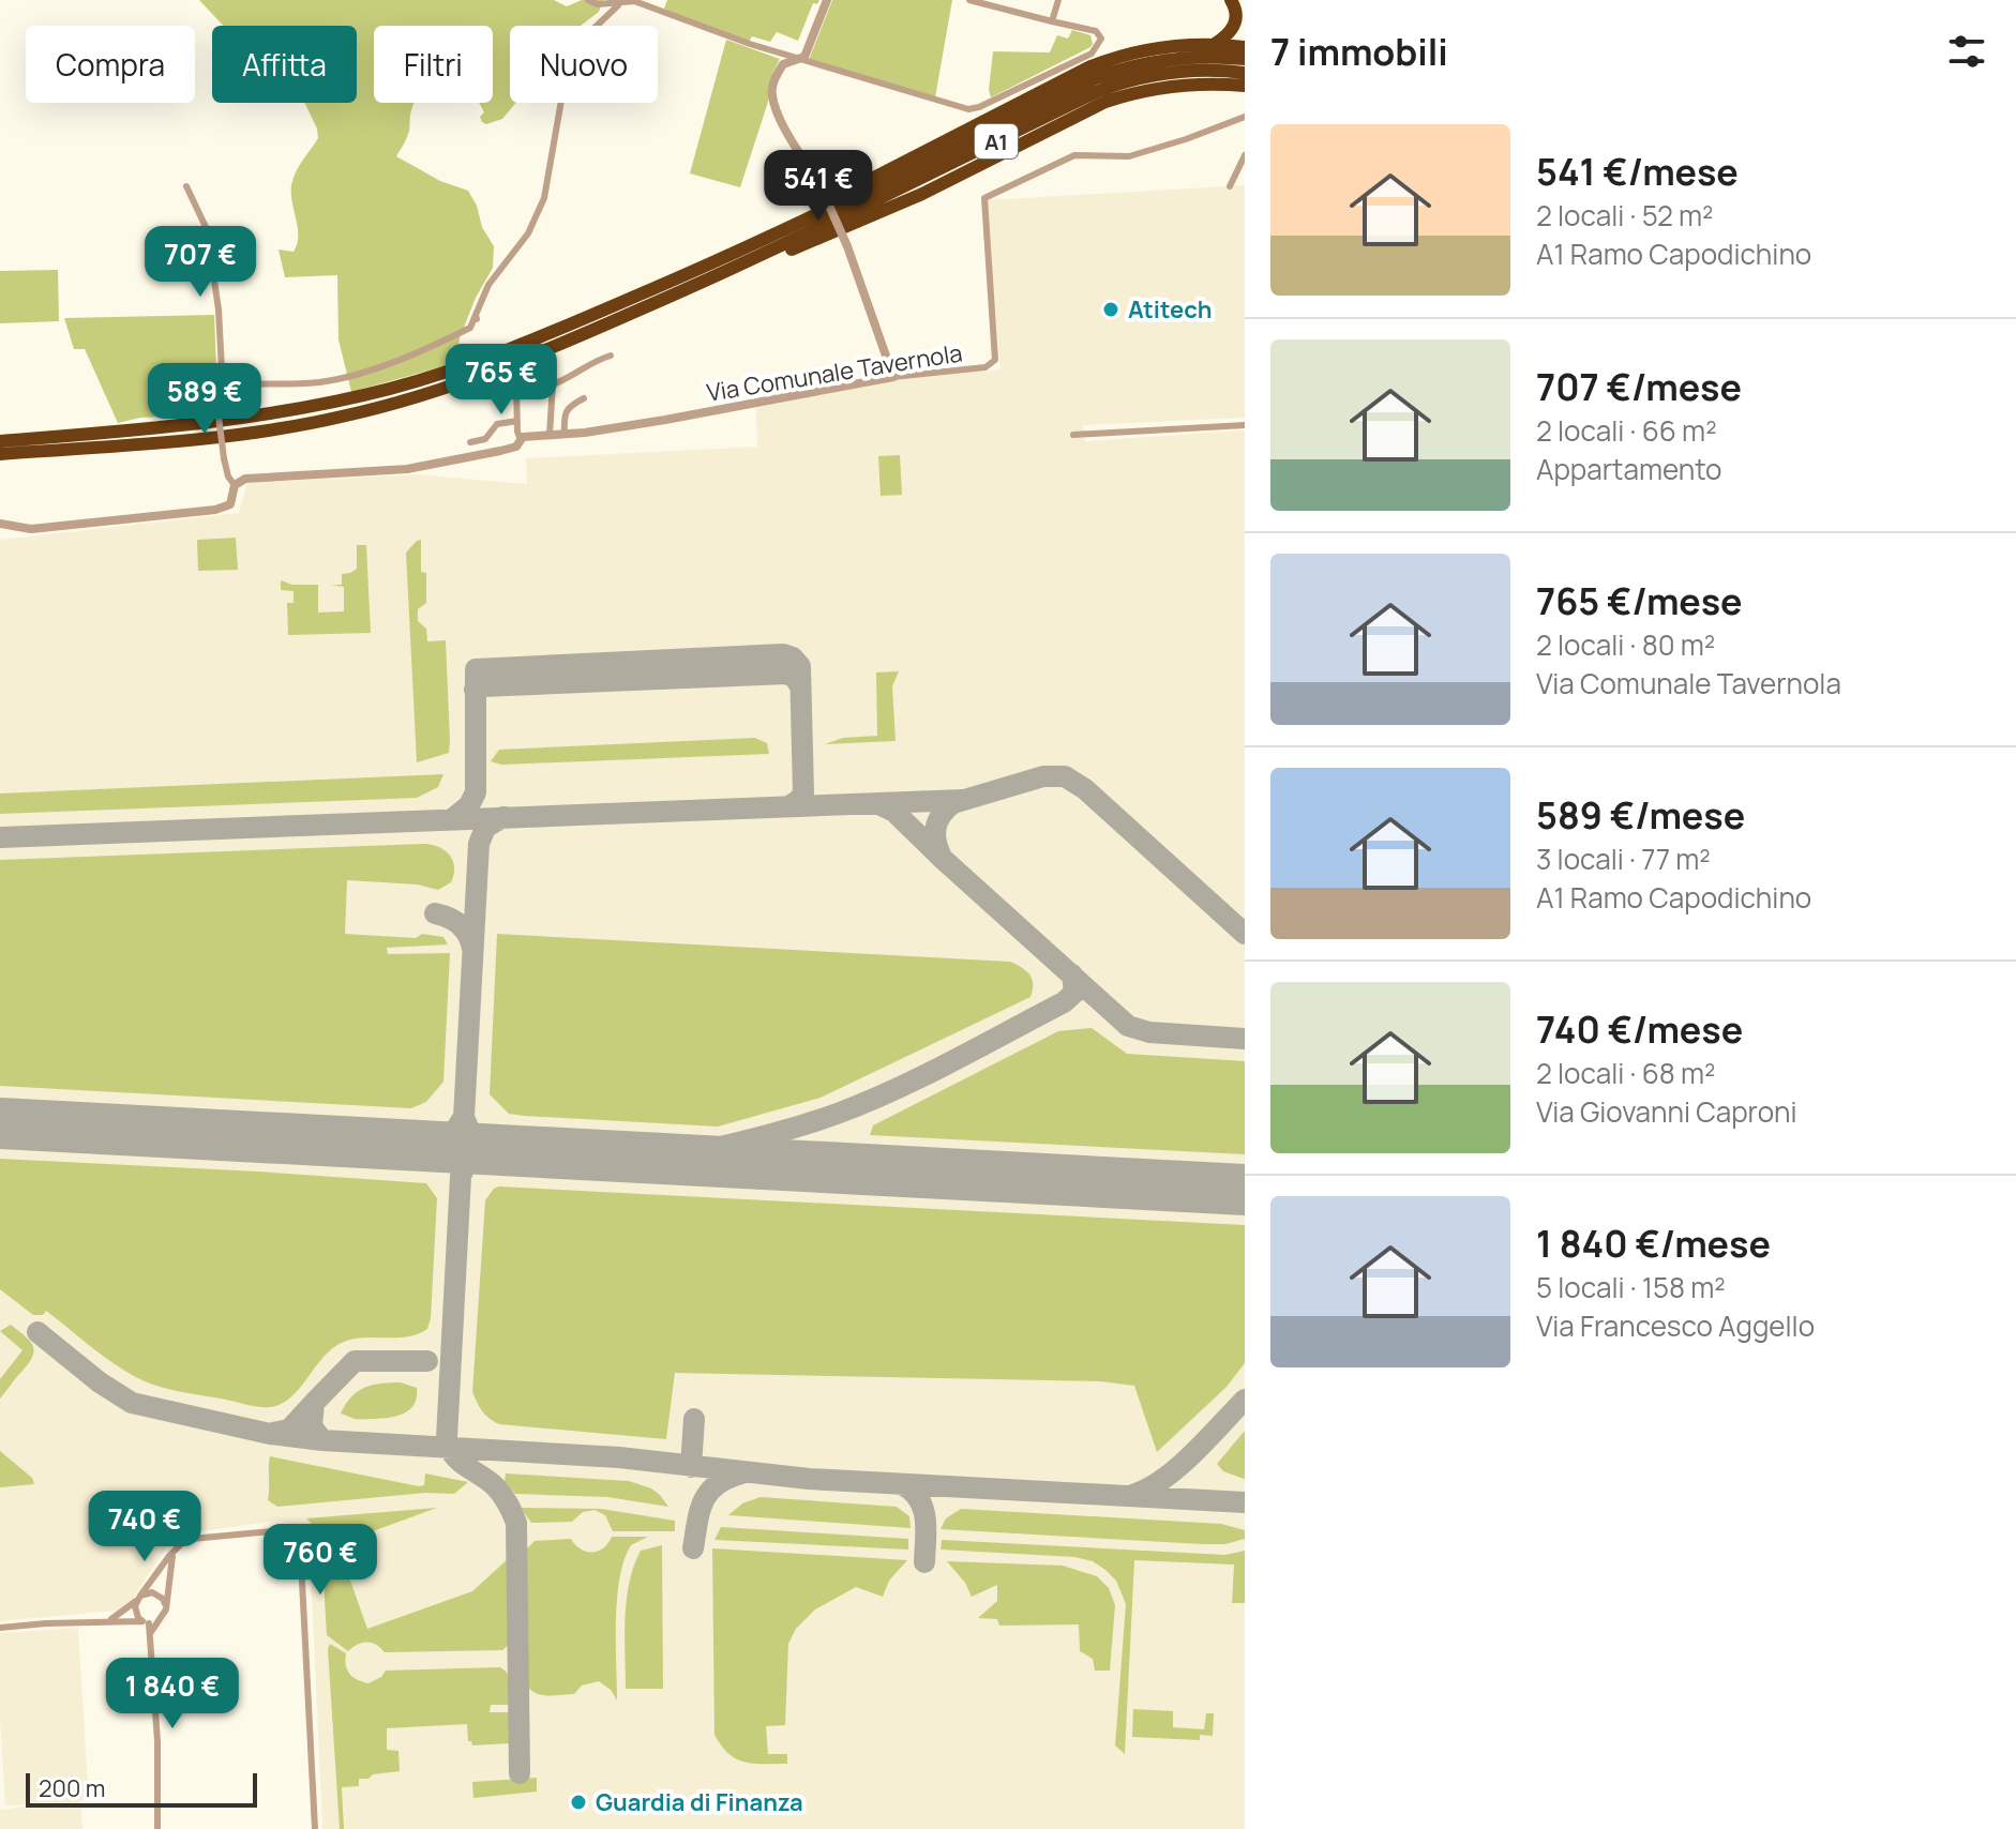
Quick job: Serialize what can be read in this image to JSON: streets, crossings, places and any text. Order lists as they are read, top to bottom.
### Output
{
  "streets": {
    "highway": ["A1"],
    "street": ["Via Comunale Tavernola"]
  },
  "places": ["Atitech", "Guardia di Finanza"],
  "scale_bar": "200 m",
  "page": {
    "heading": "7 immobili",
    "chip": [
      "Compra",
      "Affitta",
      "Filtri",
      "Nuovo"
    ],
    "list": [
      {
        "name": "541 €/mese",
        "note": "2 locali · 52 m² · A1 Ramo Capodichino"
      },
      {
        "name": "707 €/mese",
        "note": "2 locali · 66 m² · Appartamento"
      },
      {
        "name": "765 €/mese",
        "note": "2 locali · 80 m² · Via Comunale Tavernola"
      },
      {
        "name": "589 €/mese",
        "note": "3 locali · 77 m² · A1 Ramo Capodichino"
      },
      {
        "name": "740 €/mese",
        "note": "2 locali · 68 m² · Via Giovanni Caproni"
      },
      {
        "name": "1 840 €/mese",
        "note": "5 locali · 158 m² · Via Francesco Aggello"
      }
    ],
    "price": [
      "541 €",
      "707 €",
      "765 €",
      "589 €",
      "740 €",
      "760 €",
      "1 840 €"
    ],
    "scale": "200 m"
  }
}
